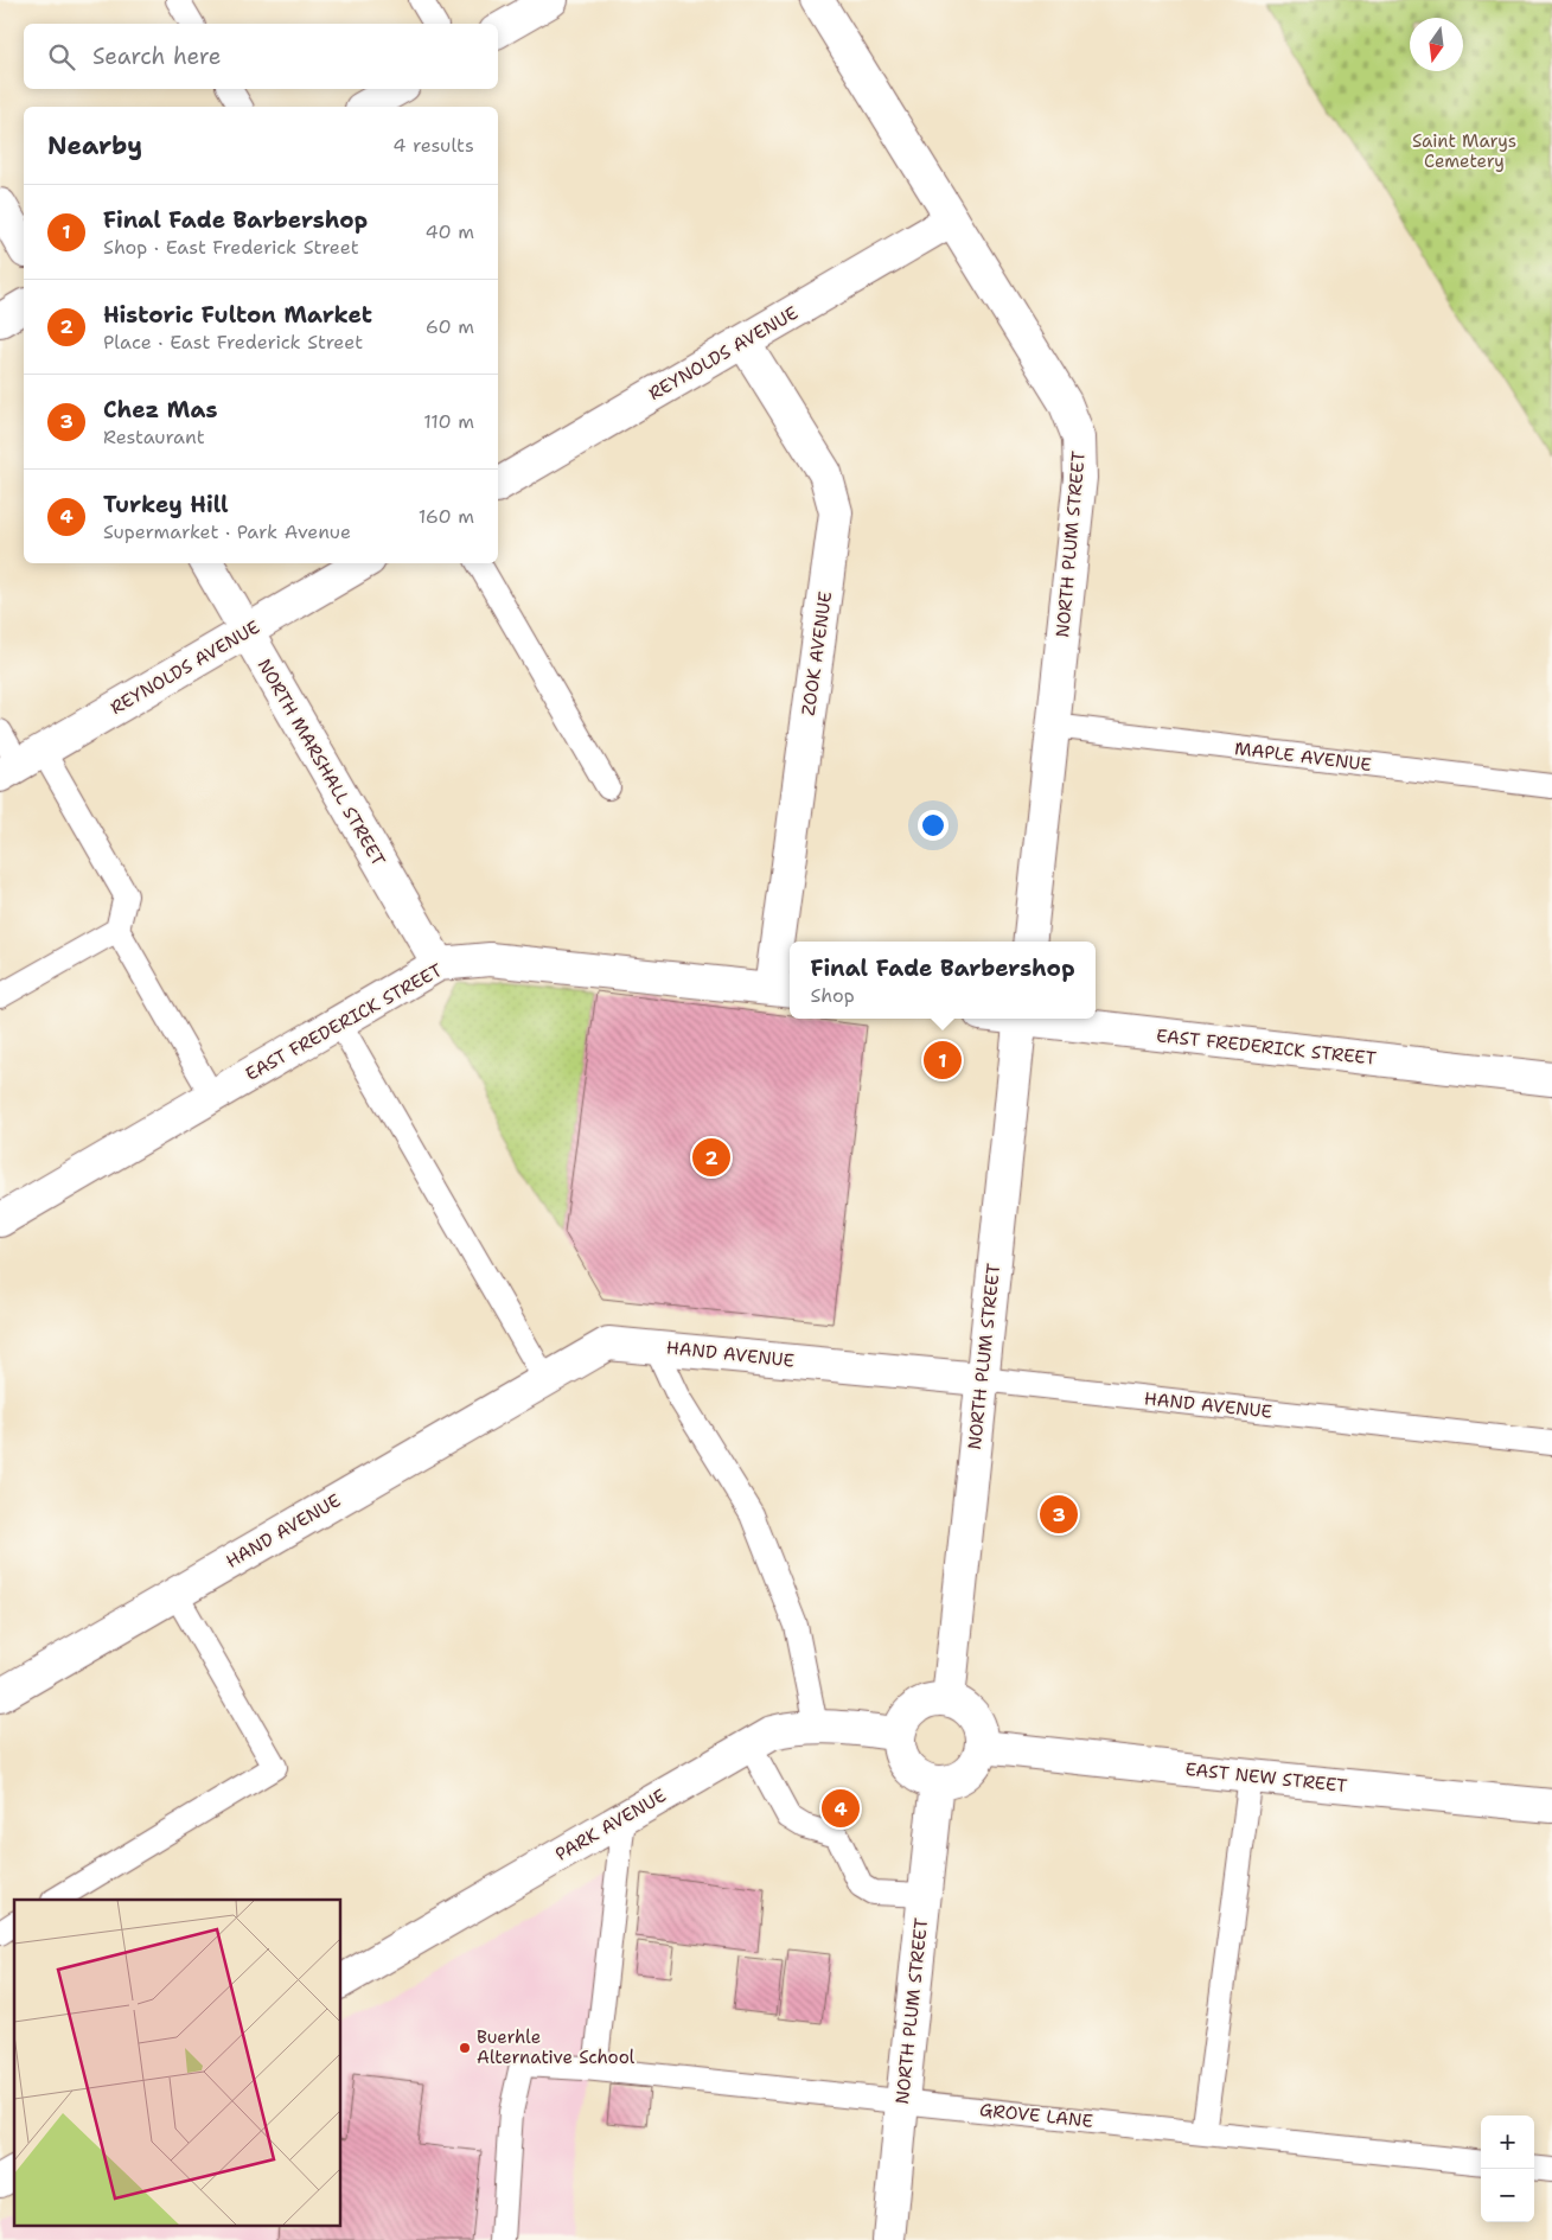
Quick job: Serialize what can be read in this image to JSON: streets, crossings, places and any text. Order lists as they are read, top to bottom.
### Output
{
  "streets": {
    "street": [
      "REYNOLDS AVENUE",
      "NORTH PLUM STREET",
      "ZOOK AVENUE",
      "NORTH MARSHALL STREET",
      "EAST FREDERICK STREET",
      "HAND AVENUE",
      "EAST NEW STREET",
      "PARK AVENUE"
    ],
    "lane": ["MAPLE AVENUE", "GROVE LANE"]
  },
  "crossings": [
    ["REYNOLDS AVENUE", "NORTH PLUM STREET"],
    ["REYNOLDS AVENUE", "ZOOK AVENUE"],
    ["REYNOLDS AVENUE", "NORTH MARSHALL STREET"],
    ["NORTH PLUM STREET", "MAPLE AVENUE"],
    ["NORTH PLUM STREET", "HAND AVENUE"],
    ["NORTH PLUM STREET", "EAST NEW STREET"],
    ["NORTH PLUM STREET", "PARK AVENUE"],
    ["NORTH PLUM STREET", "GROVE LANE"],
    ["ZOOK AVENUE", "EAST FREDERICK STREET"],
    ["NORTH MARSHALL STREET", "EAST FREDERICK STREET"],
    ["EAST NEW STREET", "PARK AVENUE"]
  ],
  "parks": ["Saint Marys Cemetery"],
  "places": ["Buerhle Alternative School"],
  "north": "bottom",
  "page": {
    "search": "Search here",
    "heading": ["Nearby", "4 results"],
    "list": [
      {
        "mark": "1",
        "name": "Final Fade Barbershop",
        "note": "Shop · East Frederick Street",
        "value": "40 m"
      },
      {
        "mark": "2",
        "name": "Historic Fulton Market",
        "note": "Place · East Frederick Street",
        "value": "60 m"
      },
      {
        "mark": "3",
        "name": "Chez Mas",
        "note": "Restaurant",
        "value": "110 m"
      },
      {
        "mark": "4",
        "name": "Turkey Hill",
        "note": "Supermarket · Park Avenue",
        "value": "160 m"
      }
    ],
    "popup": ["Final Fade Barbershop", "Shop"],
    "pins": [
      "1",
      "2",
      "3",
      "4"
    ],
    "map_buttons": ["+", "−"]
  }
}
